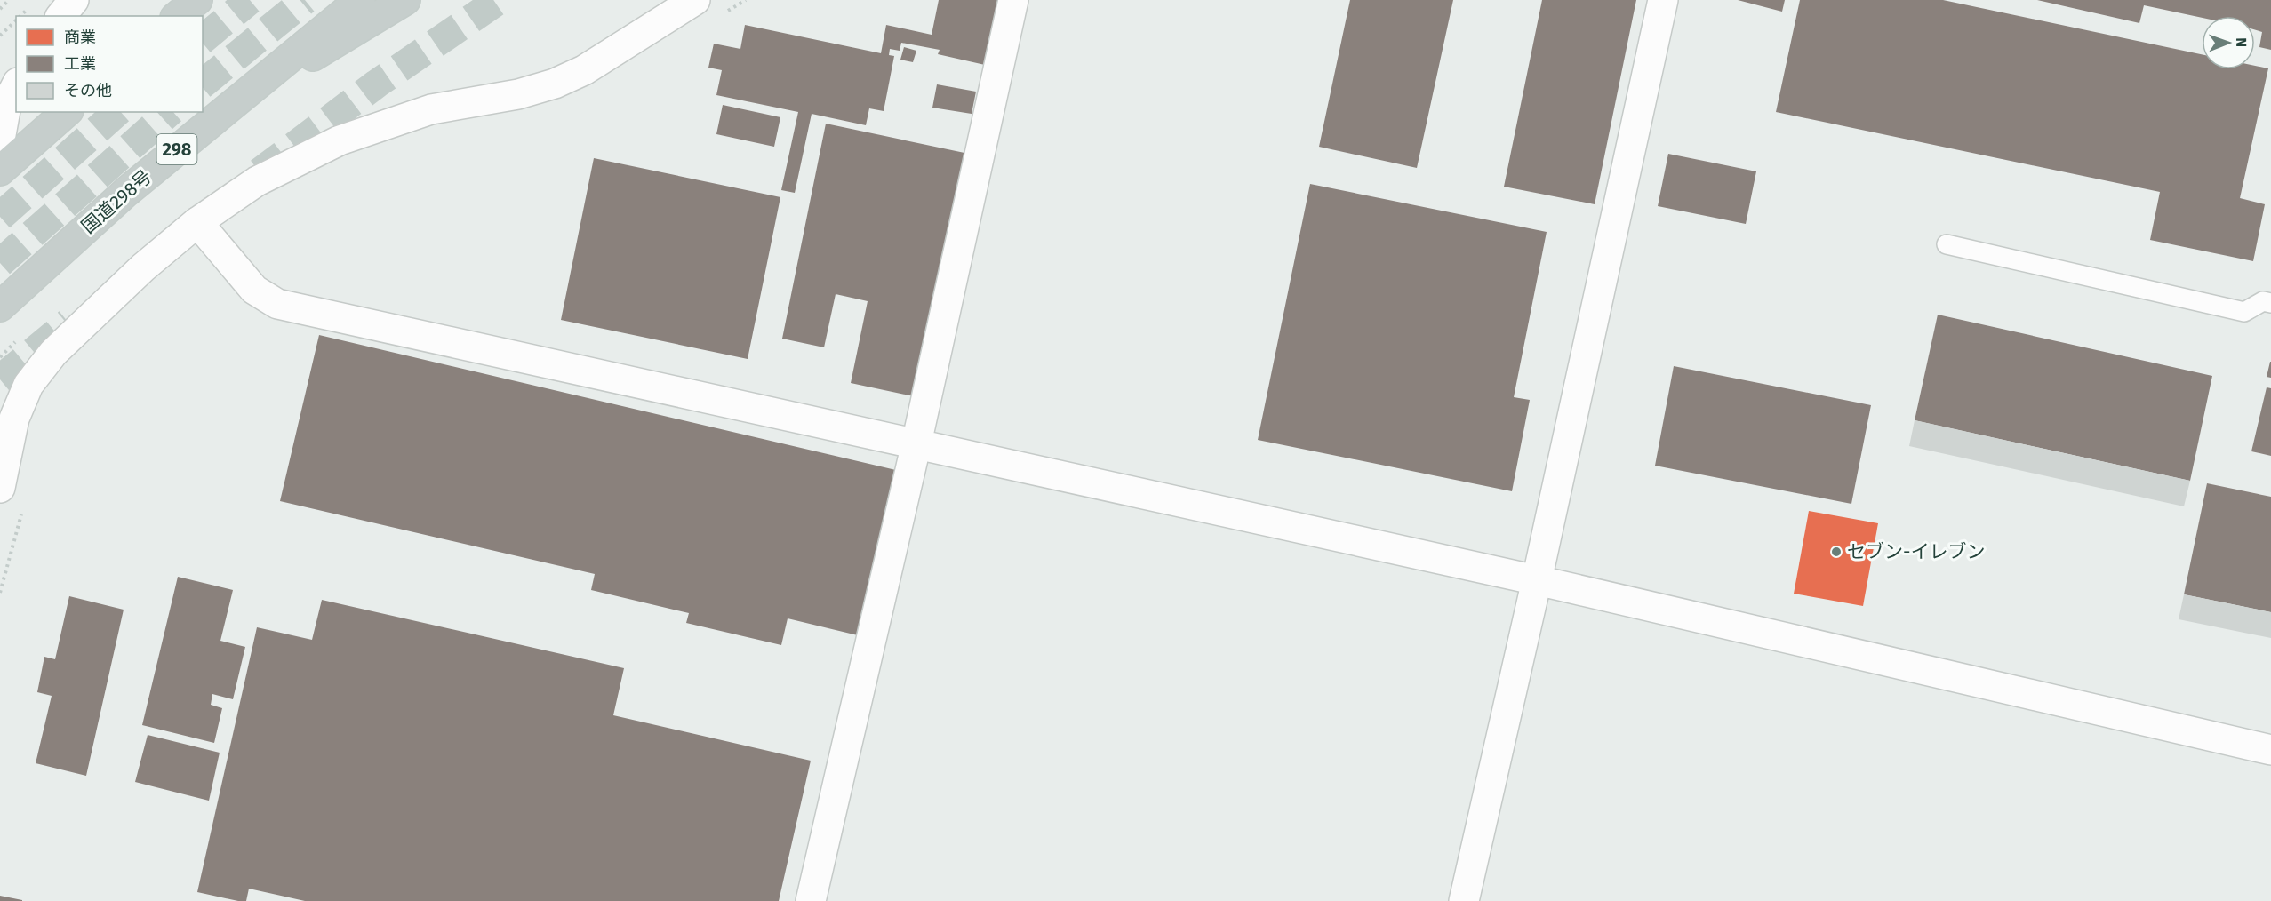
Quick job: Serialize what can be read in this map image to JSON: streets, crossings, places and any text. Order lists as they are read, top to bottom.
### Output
{
  "streets": {
    "highway": ["298", "国道298号"]
  },
  "crossings": [
    ["298", "国道298号"]
  ],
  "places": ["セブン-イレブン"],
  "legend": ["商業", "工業", "その他"],
  "north": "right"
}
